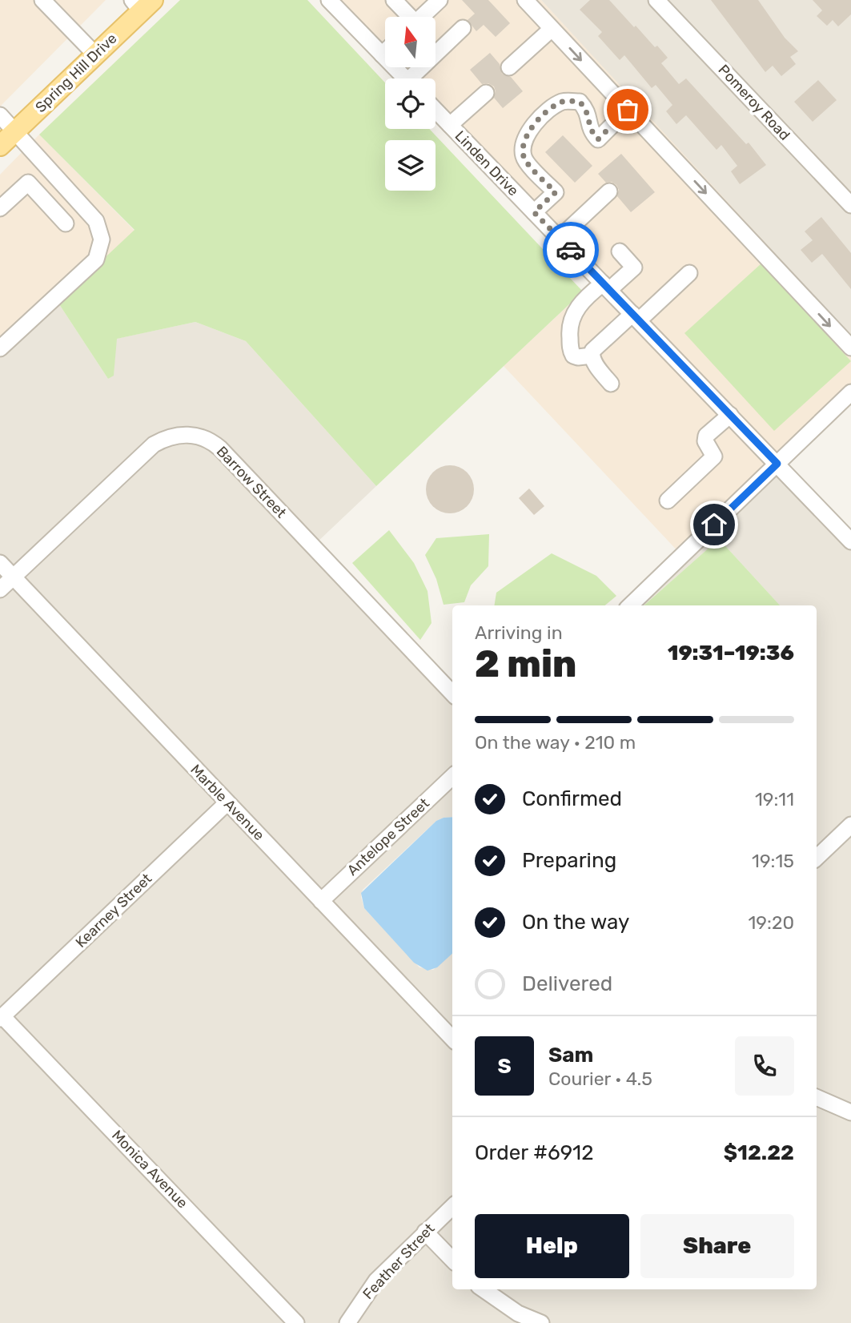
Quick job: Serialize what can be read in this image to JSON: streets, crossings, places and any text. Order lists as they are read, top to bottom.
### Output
{
  "streets": {
    "main road": ["Spring Hill Drive"],
    "street": [
      "Pomeroy Road",
      "Linden Drive",
      "Barrow Street",
      "Marble Avenue",
      "Antelope Street",
      "Kearney Street",
      "Monica Avenue",
      "Feather Street"
    ]
  },
  "crossings": [
    ["Barrow Street", "Marble Avenue"],
    ["Marble Avenue", "Antelope Street"],
    ["Marble Avenue", "Kearney Street"],
    ["Kearney Street", "Monica Avenue"]
  ],
  "north": "top",
  "page": {
    "heading": ["2 min", "Arriving in", "19:31–19:36"],
    "panel": [
      "Sam",
      "Courier · 4.5",
      "Order #6912",
      "$12.22"
    ],
    "bar": "On the way · 210 m",
    "list": [
      ["Confirmed", "19:11"],
      ["Preparing", "19:15"],
      ["On the way", "19:20"],
      "Delivered"
    ],
    "round": "S",
    "buttons": ["Help", "Share"]
  }
}
